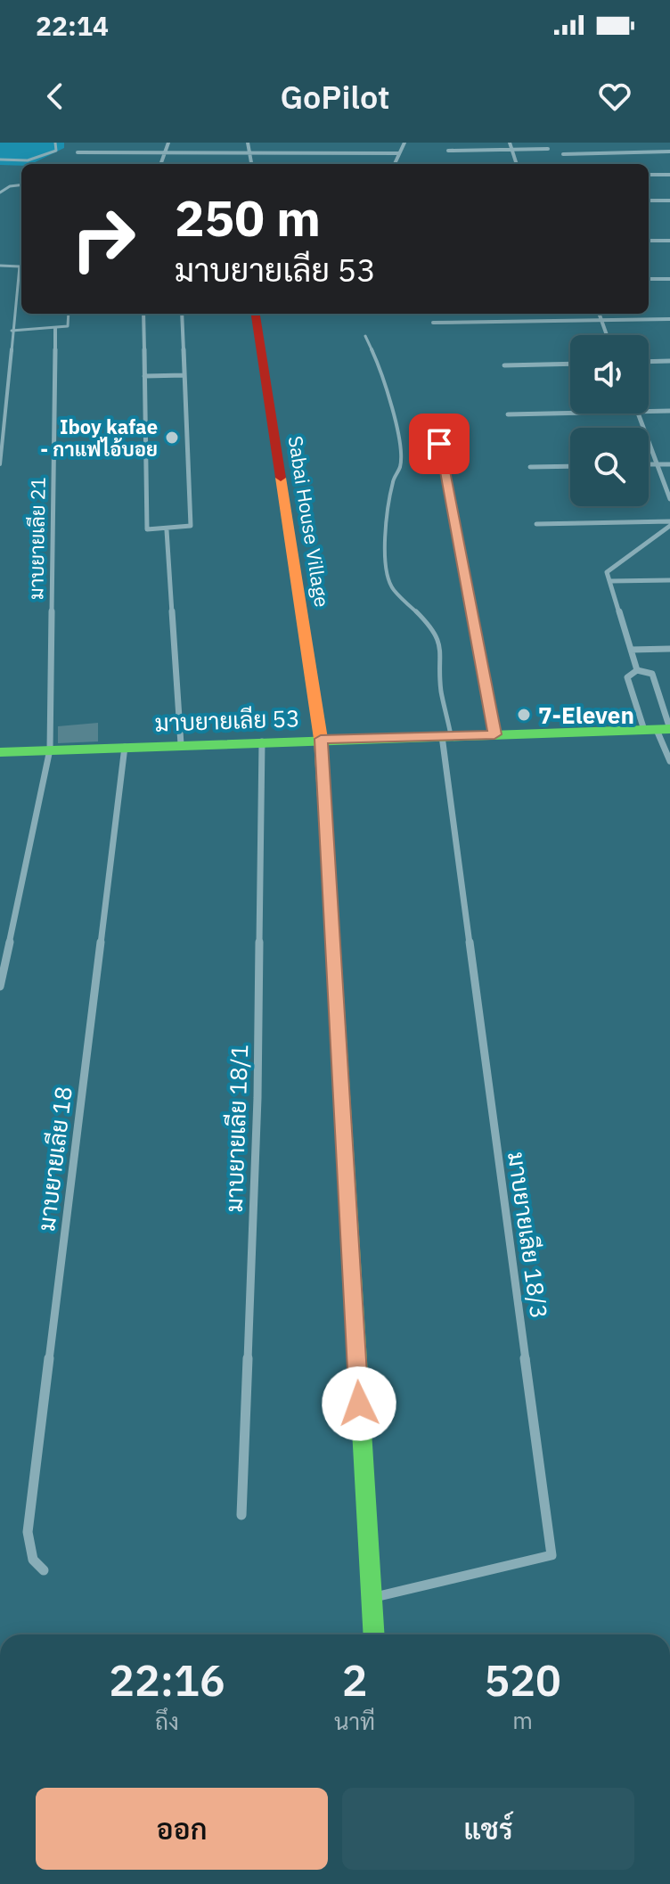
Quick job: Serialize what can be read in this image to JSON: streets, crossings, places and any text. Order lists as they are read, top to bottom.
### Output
{
  "streets": {
    "street": [
      "Sabai House Village",
      "มาบยายเลีย 21",
      "มาบยายเลีย 53",
      "มาบยายเลีย 18/1",
      "มาบยายเลีย 18",
      "มาบยายเลีย 18/3"
    ]
  },
  "crossings": [
    ["Sabai House Village", "มาบยายเลีย 53"],
    ["Sabai House Village", "มาบยายเลีย 18/3"],
    ["มาบยายเลีย 21", "มาบยายเลีย 53"],
    ["มาบยายเลีย 53", "มาบยายเลีย 18/1"],
    ["มาบยายเลีย 53", "มาบยายเลีย 18"],
    ["มาบยายเลีย 53", "มาบยายเลีย 18/3"]
  ],
  "places": ["Iboy kafae - กาแฟไอ้บอย", "7-Eleven"],
  "page": {
    "status": "22:14",
    "header": "GoPilot",
    "turn": ["250 m", "มาบยายเลีย 53"],
    "eta": [
      "22:16",
      "ถึง",
      "2",
      "นาที",
      "520",
      "m"
    ],
    "buttons": ["ออก", "แชร์"]
  }
}
